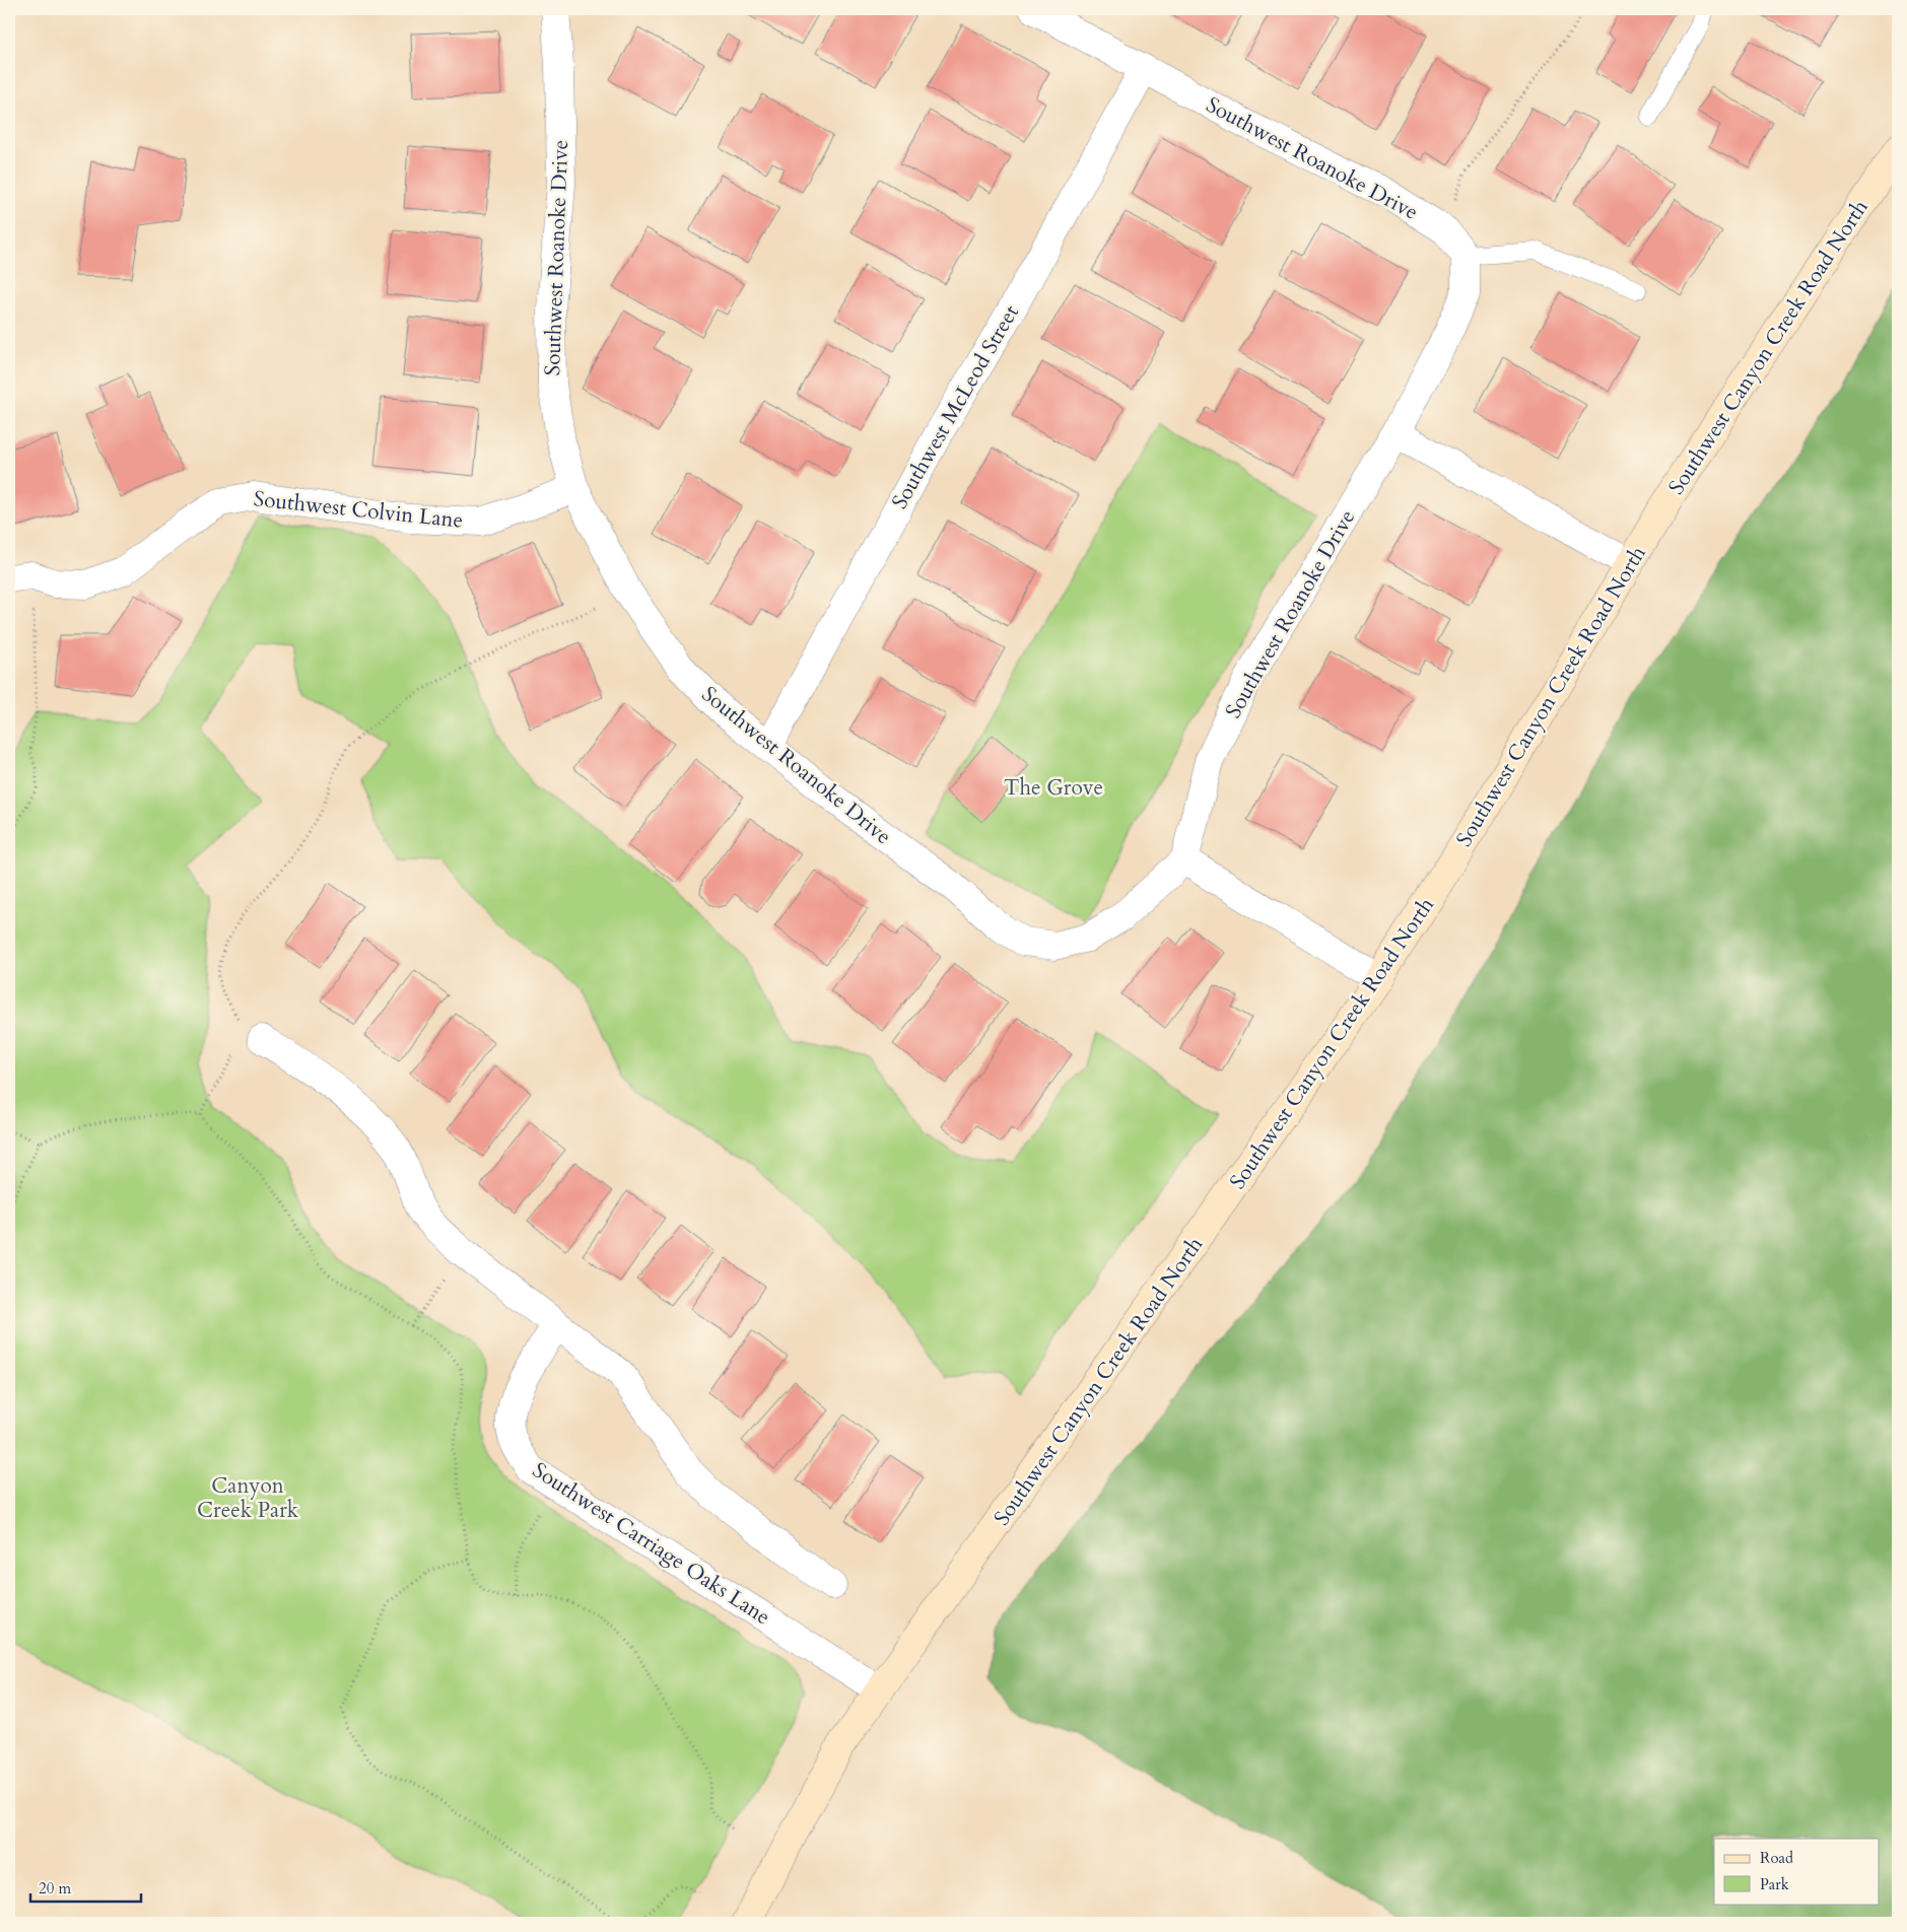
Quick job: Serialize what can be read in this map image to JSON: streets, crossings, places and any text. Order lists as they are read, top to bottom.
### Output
{
  "streets": {
    "main road": ["Southwest Canyon Creek Road North"],
    "street": [
      "Southwest Roanoke Drive",
      "Southwest McLeod Street",
      "Southwest Colvin Lane",
      "Southwest Carriage Oaks Lane"
    ]
  },
  "crossings": [
    ["Southwest Roanoke Drive", "Southwest McLeod Street"],
    ["Southwest Roanoke Drive", "Southwest Colvin Lane"],
    ["Southwest Canyon Creek Road North", "Southwest Carriage Oaks Lane"]
  ],
  "parks": ["The Grove", "Canyon Creek Park"],
  "legend": ["Road", "Park"],
  "scale_bar": "20 m"
}
